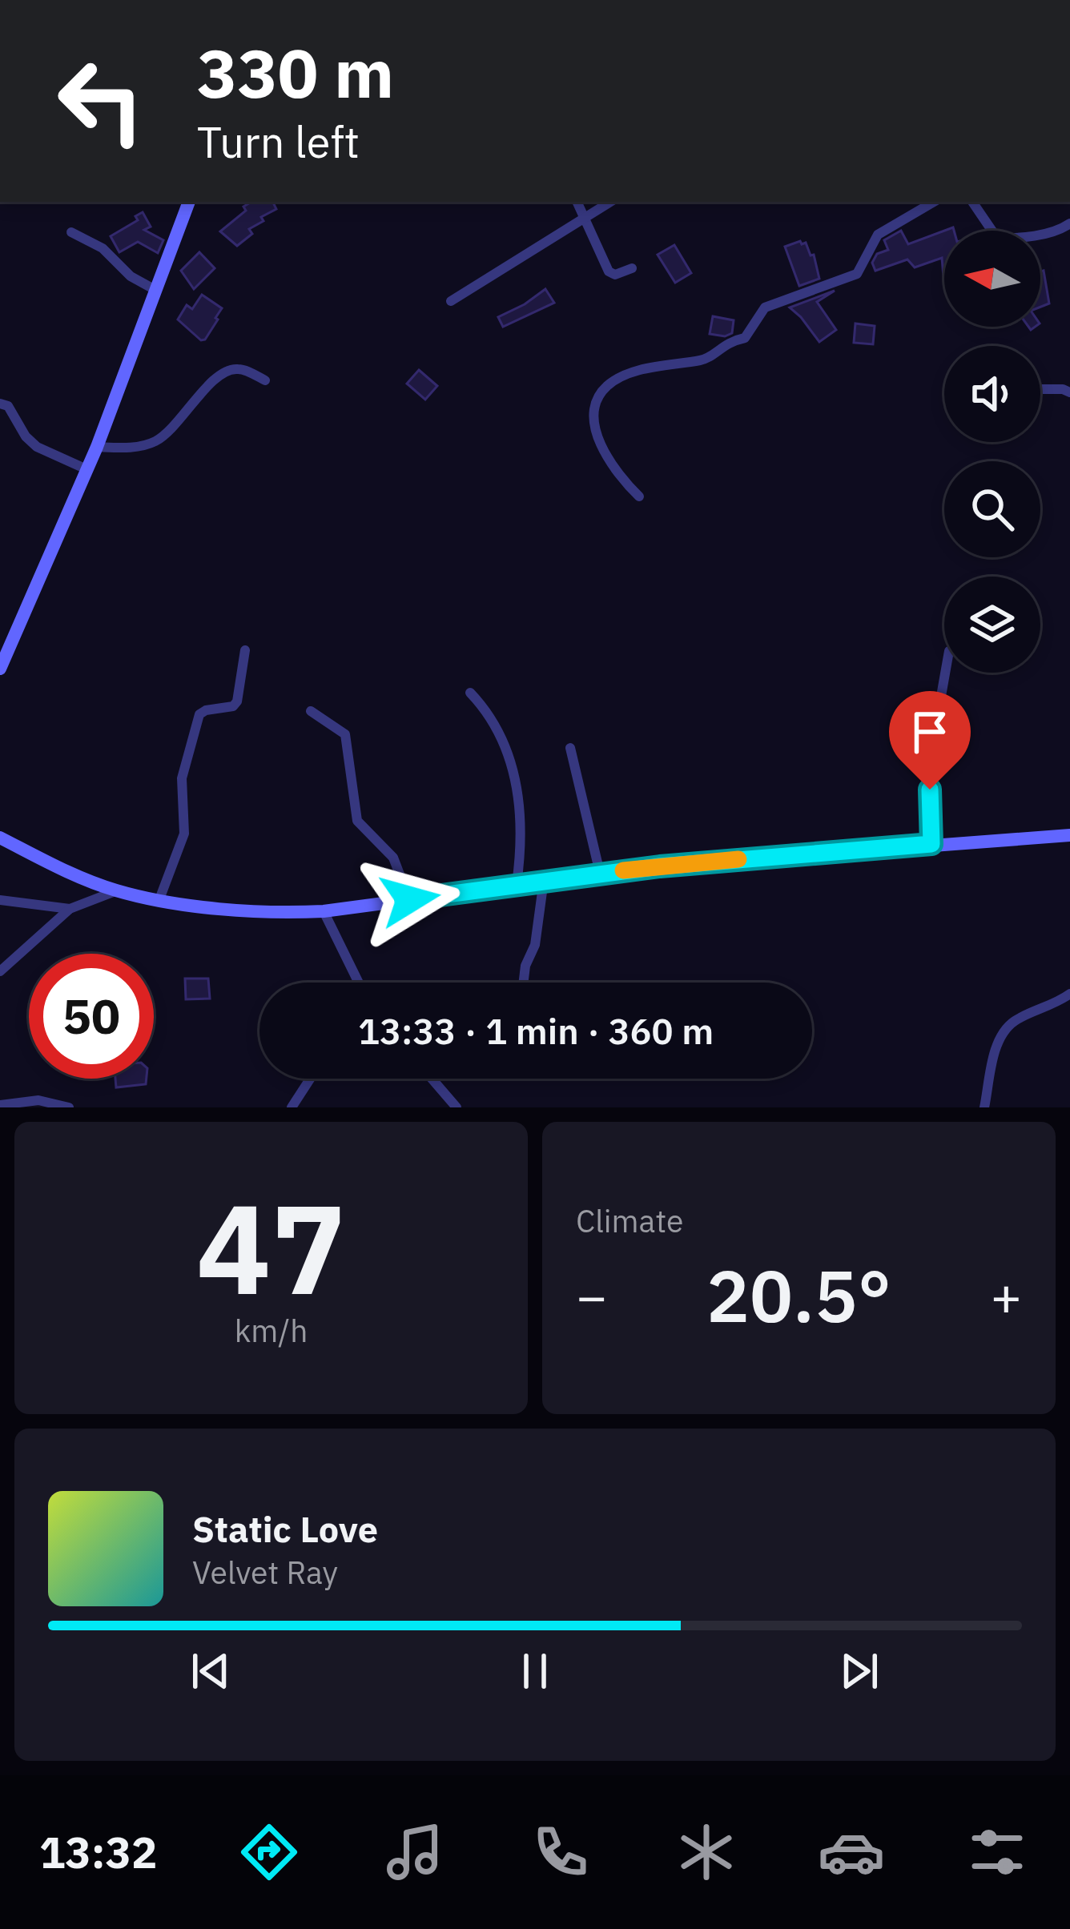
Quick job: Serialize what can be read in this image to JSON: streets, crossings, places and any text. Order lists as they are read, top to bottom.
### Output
{
  "north": "left",
  "page": {
    "turn": ["330 m", "Turn left"],
    "limit": "50",
    "trip": "13:33 · 1 min · 360 m",
    "tile": [
      ["47", "km/h"],
      "Climate"
    ],
    "heat": ["−", "20.5°", "+"],
    "song": ["Static Love", "Velvet Ray"],
    "tabs": "13:32"
  }
}
